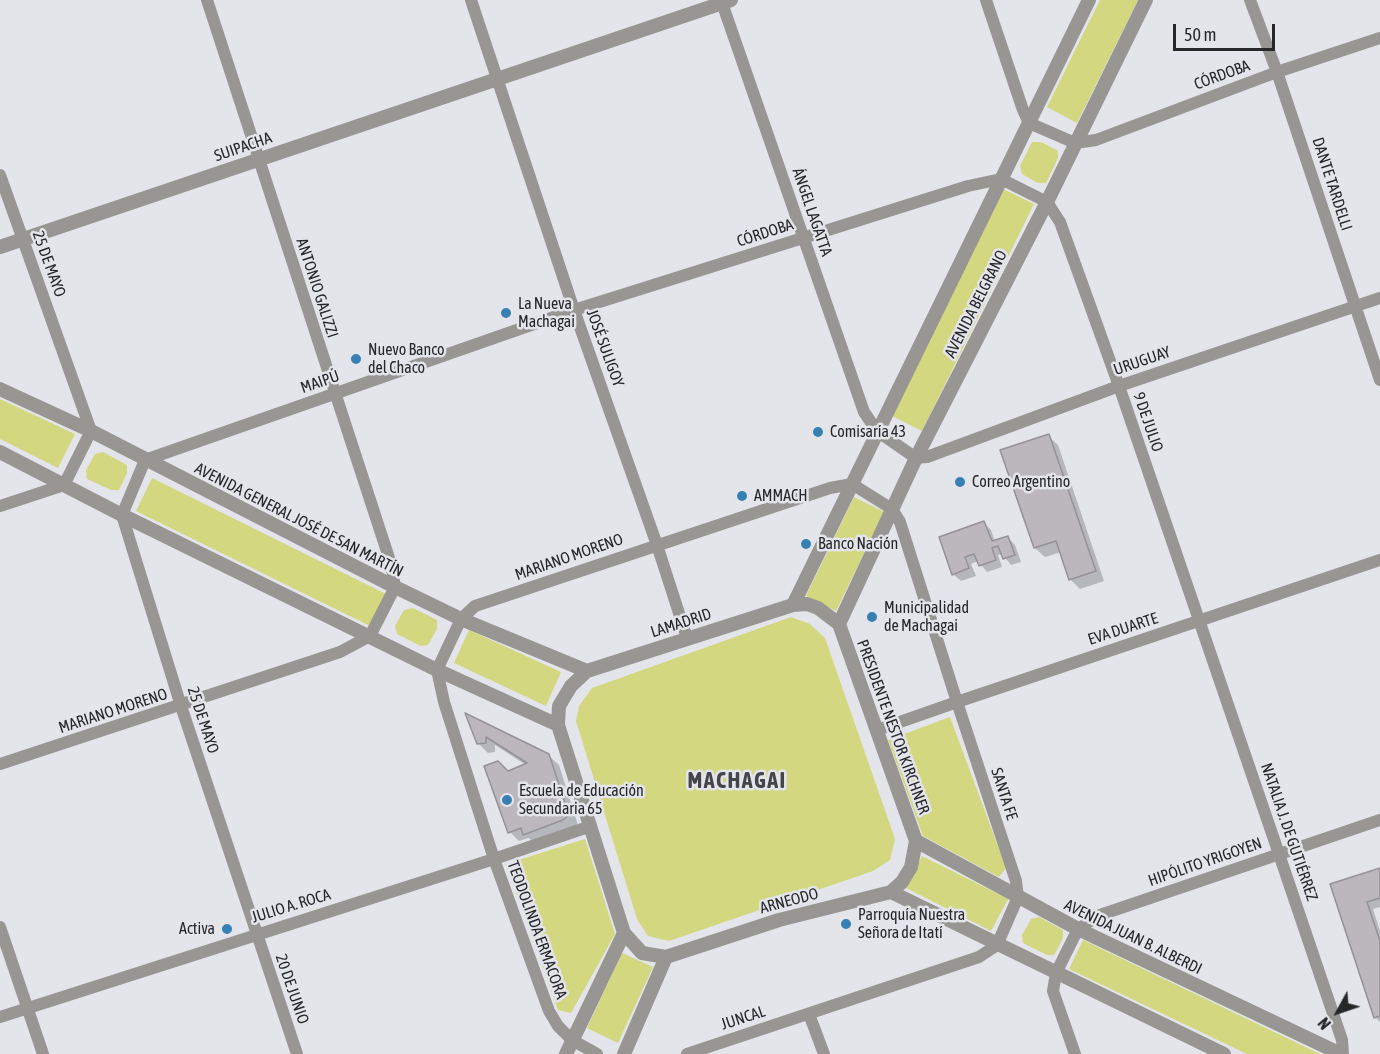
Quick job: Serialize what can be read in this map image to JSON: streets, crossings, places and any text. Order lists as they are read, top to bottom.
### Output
{
  "streets": {
    "street": [
      "CÓRDOBA",
      "SUIPACHA",
      "DANTE TARDELLI",
      "ÁNGEL LAGATTA",
      "25 DE MAYO",
      "ANTONIO GALIZZI",
      "AVENIDA BELGRANO",
      "JOSÉ SULIGOY",
      "URUGUAY",
      "MAIPÚ",
      "9 DE JULIO",
      "AVENIDA GENERAL JOSÉ DE SAN MARTÍN",
      "MARIANO MORENO",
      "LAMADRID",
      "EVA DUARTE",
      "PRESIDENTE NESTOR KIRCHNER",
      "SANTA FE",
      "NATALIA J. DE GUTIÉRREZ",
      "HIPÓLITO YRIGOYEN",
      "ARNEODO",
      "JULIO A. ROCA",
      "TEODOLINDA ERMACORA",
      "AVENIDA JUAN B. ALBERDI",
      "20 DE JUNIO",
      "JUNCAL"
    ]
  },
  "crossings": [
    ["CÓRDOBA", "DANTE TARDELLI"],
    ["CÓRDOBA", "ÁNGEL LAGATTA"],
    ["CÓRDOBA", "AVENIDA BELGRANO"],
    ["CÓRDOBA", "JOSÉ SULIGOY"],
    ["CÓRDOBA", "MAIPÚ"],
    ["SUIPACHA", "ÁNGEL LAGATTA"],
    ["SUIPACHA", "25 DE MAYO"],
    ["SUIPACHA", "ANTONIO GALIZZI"],
    ["SUIPACHA", "JOSÉ SULIGOY"],
    ["DANTE TARDELLI", "URUGUAY"],
    ["ÁNGEL LAGATTA", "AVENIDA BELGRANO"],
    ["25 DE MAYO", "AVENIDA GENERAL JOSÉ DE SAN MARTÍN"],
    ["25 DE MAYO", "MARIANO MORENO"],
    ["25 DE MAYO", "JULIO A. ROCA"],
    ["25 DE MAYO", "20 DE JUNIO"],
    ["ANTONIO GALIZZI", "MAIPÚ"],
    ["ANTONIO GALIZZI", "AVENIDA GENERAL JOSÉ DE SAN MARTÍN"],
    ["AVENIDA BELGRANO", "URUGUAY"],
    ["AVENIDA BELGRANO", "9 DE JULIO"],
    ["AVENIDA BELGRANO", "LAMADRID"],
    ["AVENIDA BELGRANO", "PRESIDENTE NESTOR KIRCHNER"],
    ["AVENIDA BELGRANO", "SANTA FE"],
    ["JOSÉ SULIGOY", "MAIPÚ"],
    ["JOSÉ SULIGOY", "MARIANO MORENO"],
    ["JOSÉ SULIGOY", "LAMADRID"],
    ["URUGUAY", "9 DE JULIO"],
    ["MAIPÚ", "AVENIDA GENERAL JOSÉ DE SAN MARTÍN"],
    ["9 DE JULIO", "EVA DUARTE"],
    ["9 DE JULIO", "NATALIA J. DE GUTIÉRREZ"],
    ["AVENIDA GENERAL JOSÉ DE SAN MARTÍN", "MARIANO MORENO"],
    ["AVENIDA GENERAL JOSÉ DE SAN MARTÍN", "LAMADRID"],
    ["LAMADRID", "PRESIDENTE NESTOR KIRCHNER"],
    ["EVA DUARTE", "PRESIDENTE NESTOR KIRCHNER"],
    ["EVA DUARTE", "SANTA FE"],
    ["EVA DUARTE", "NATALIA J. DE GUTIÉRREZ"],
    ["PRESIDENTE NESTOR KIRCHNER", "ARNEODO"],
    ["PRESIDENTE NESTOR KIRCHNER", "AVENIDA JUAN B. ALBERDI"],
    ["SANTA FE", "AVENIDA JUAN B. ALBERDI"],
    ["NATALIA J. DE GUTIÉRREZ", "HIPÓLITO YRIGOYEN"],
    ["NATALIA J. DE GUTIÉRREZ", "AVENIDA JUAN B. ALBERDI"],
    ["HIPÓLITO YRIGOYEN", "AVENIDA JUAN B. ALBERDI"],
    ["JULIO A. ROCA", "TEODOLINDA ERMACORA"],
    ["JULIO A. ROCA", "20 DE JUNIO"]
  ],
  "districts": ["MACHAGAI"],
  "places": [
    "La Nueva Machagai",
    "Nuevo Banco del Chaco",
    "Comisaría 43",
    "Correo Argentino",
    "AMMACH",
    "Banco Nación",
    "Municipalidad de Machagai",
    "Escuela de Educación Secundaria 65",
    "Parroquía Nuestra Señora de Itatí",
    "Activa"
  ],
  "scale_bar": "50 m",
  "north": "bottom left"
}
